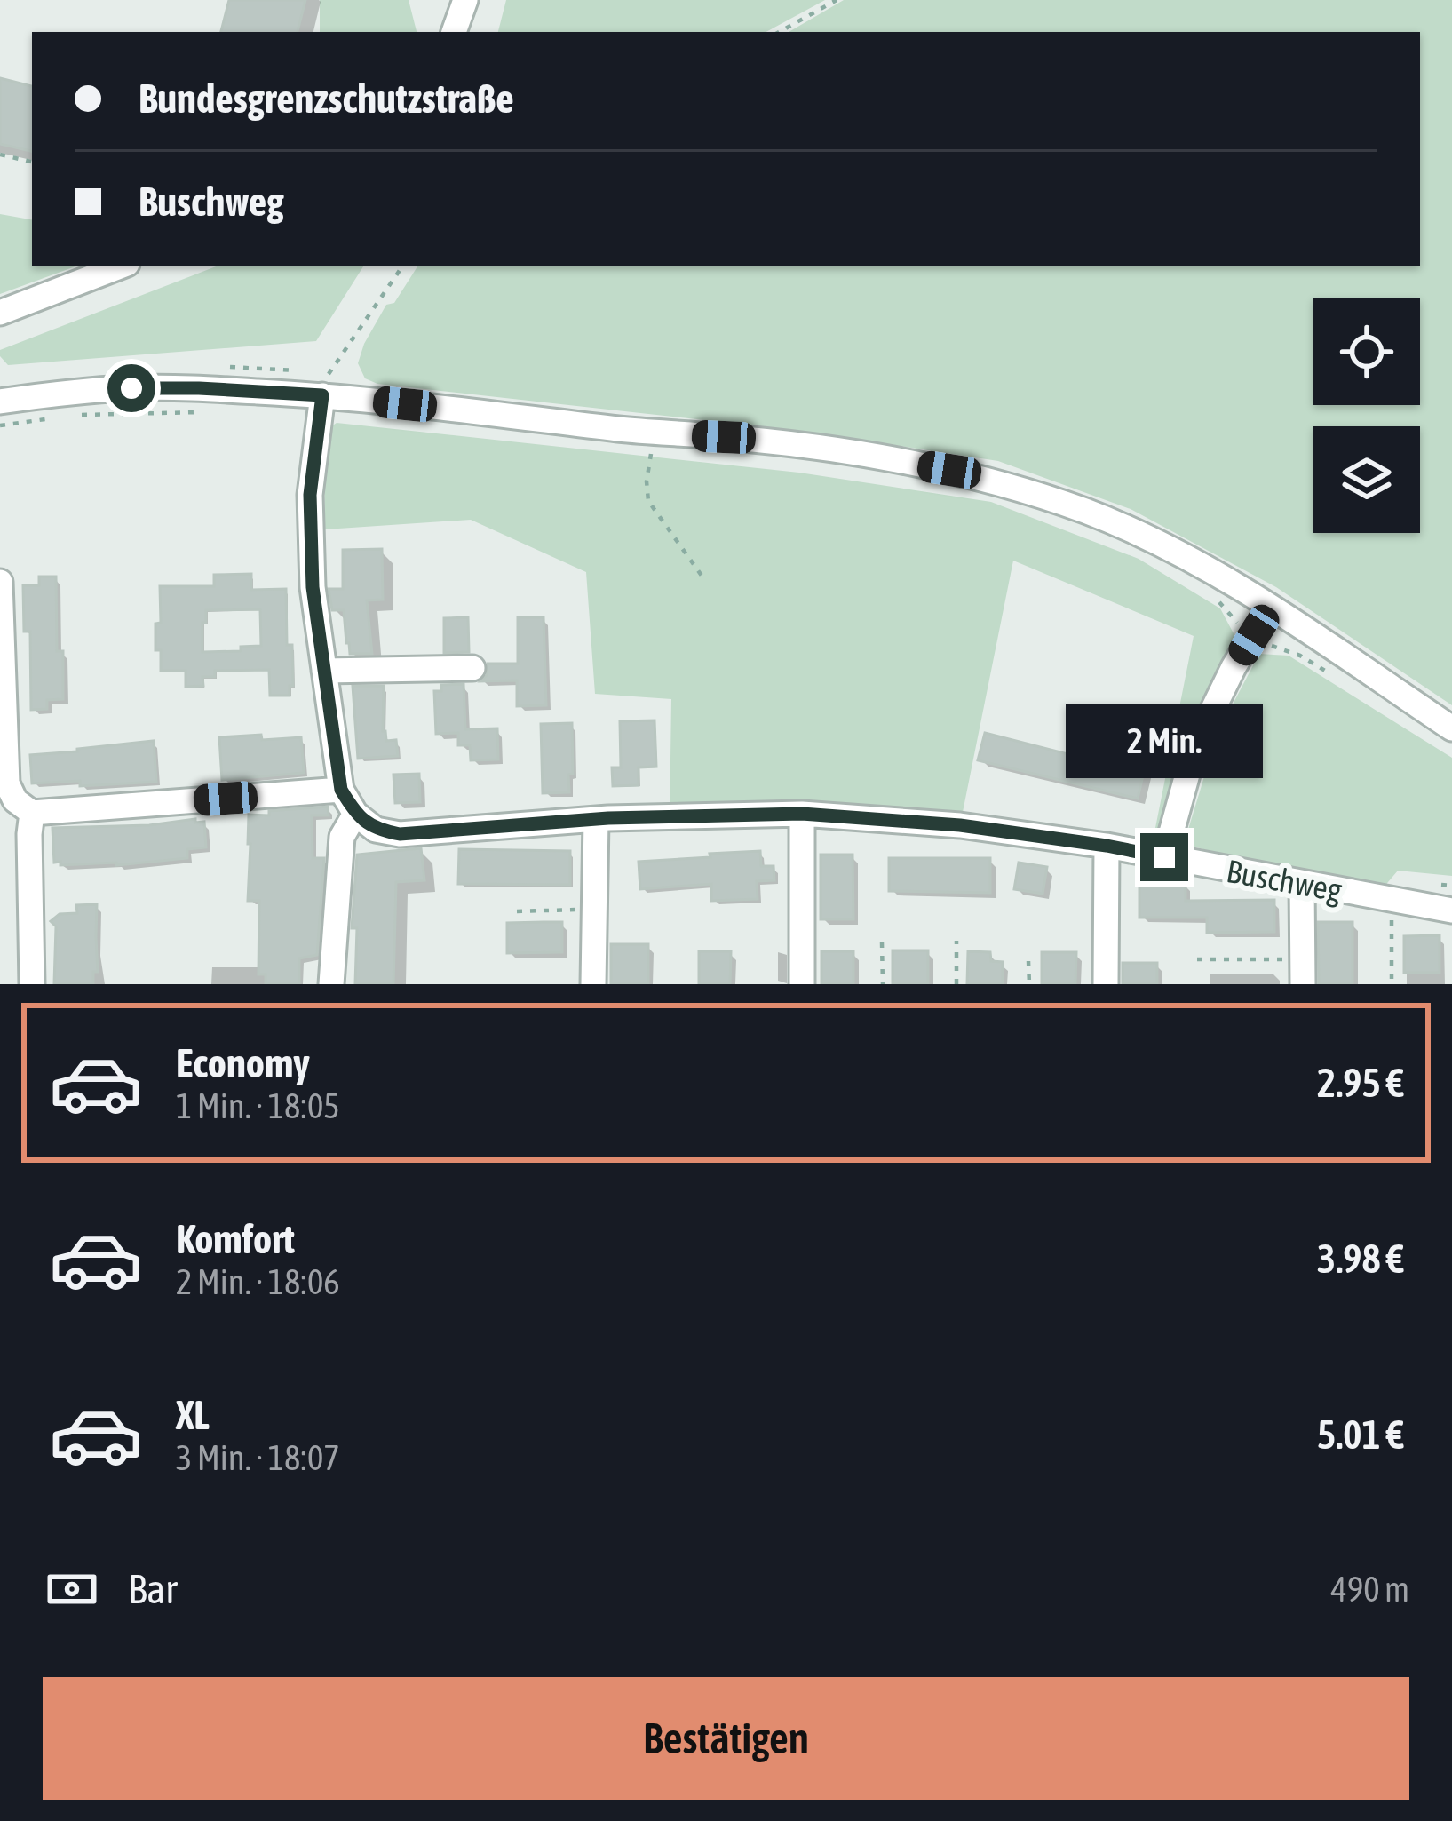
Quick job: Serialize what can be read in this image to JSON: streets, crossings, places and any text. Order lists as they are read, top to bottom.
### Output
{
  "streets": {
    "street": ["Buschweg"]
  },
  "page": {
    "banner": ["Bundesgrenzschutzstraße", "Buschweg"],
    "bubble": "2 Min.",
    "list": [
      {
        "name": "Economy",
        "note": "1 Min. · 18:05",
        "value": "2.95 €"
      },
      {
        "name": "Komfort",
        "note": "2 Min. · 18:06",
        "value": "3.98 €"
      },
      {
        "name": "XL",
        "note": "3 Min. · 18:07",
        "value": "5.01 €"
      }
    ],
    "pay": ["Bar", "490 m"],
    "buttons": "Bestätigen"
  }
}
